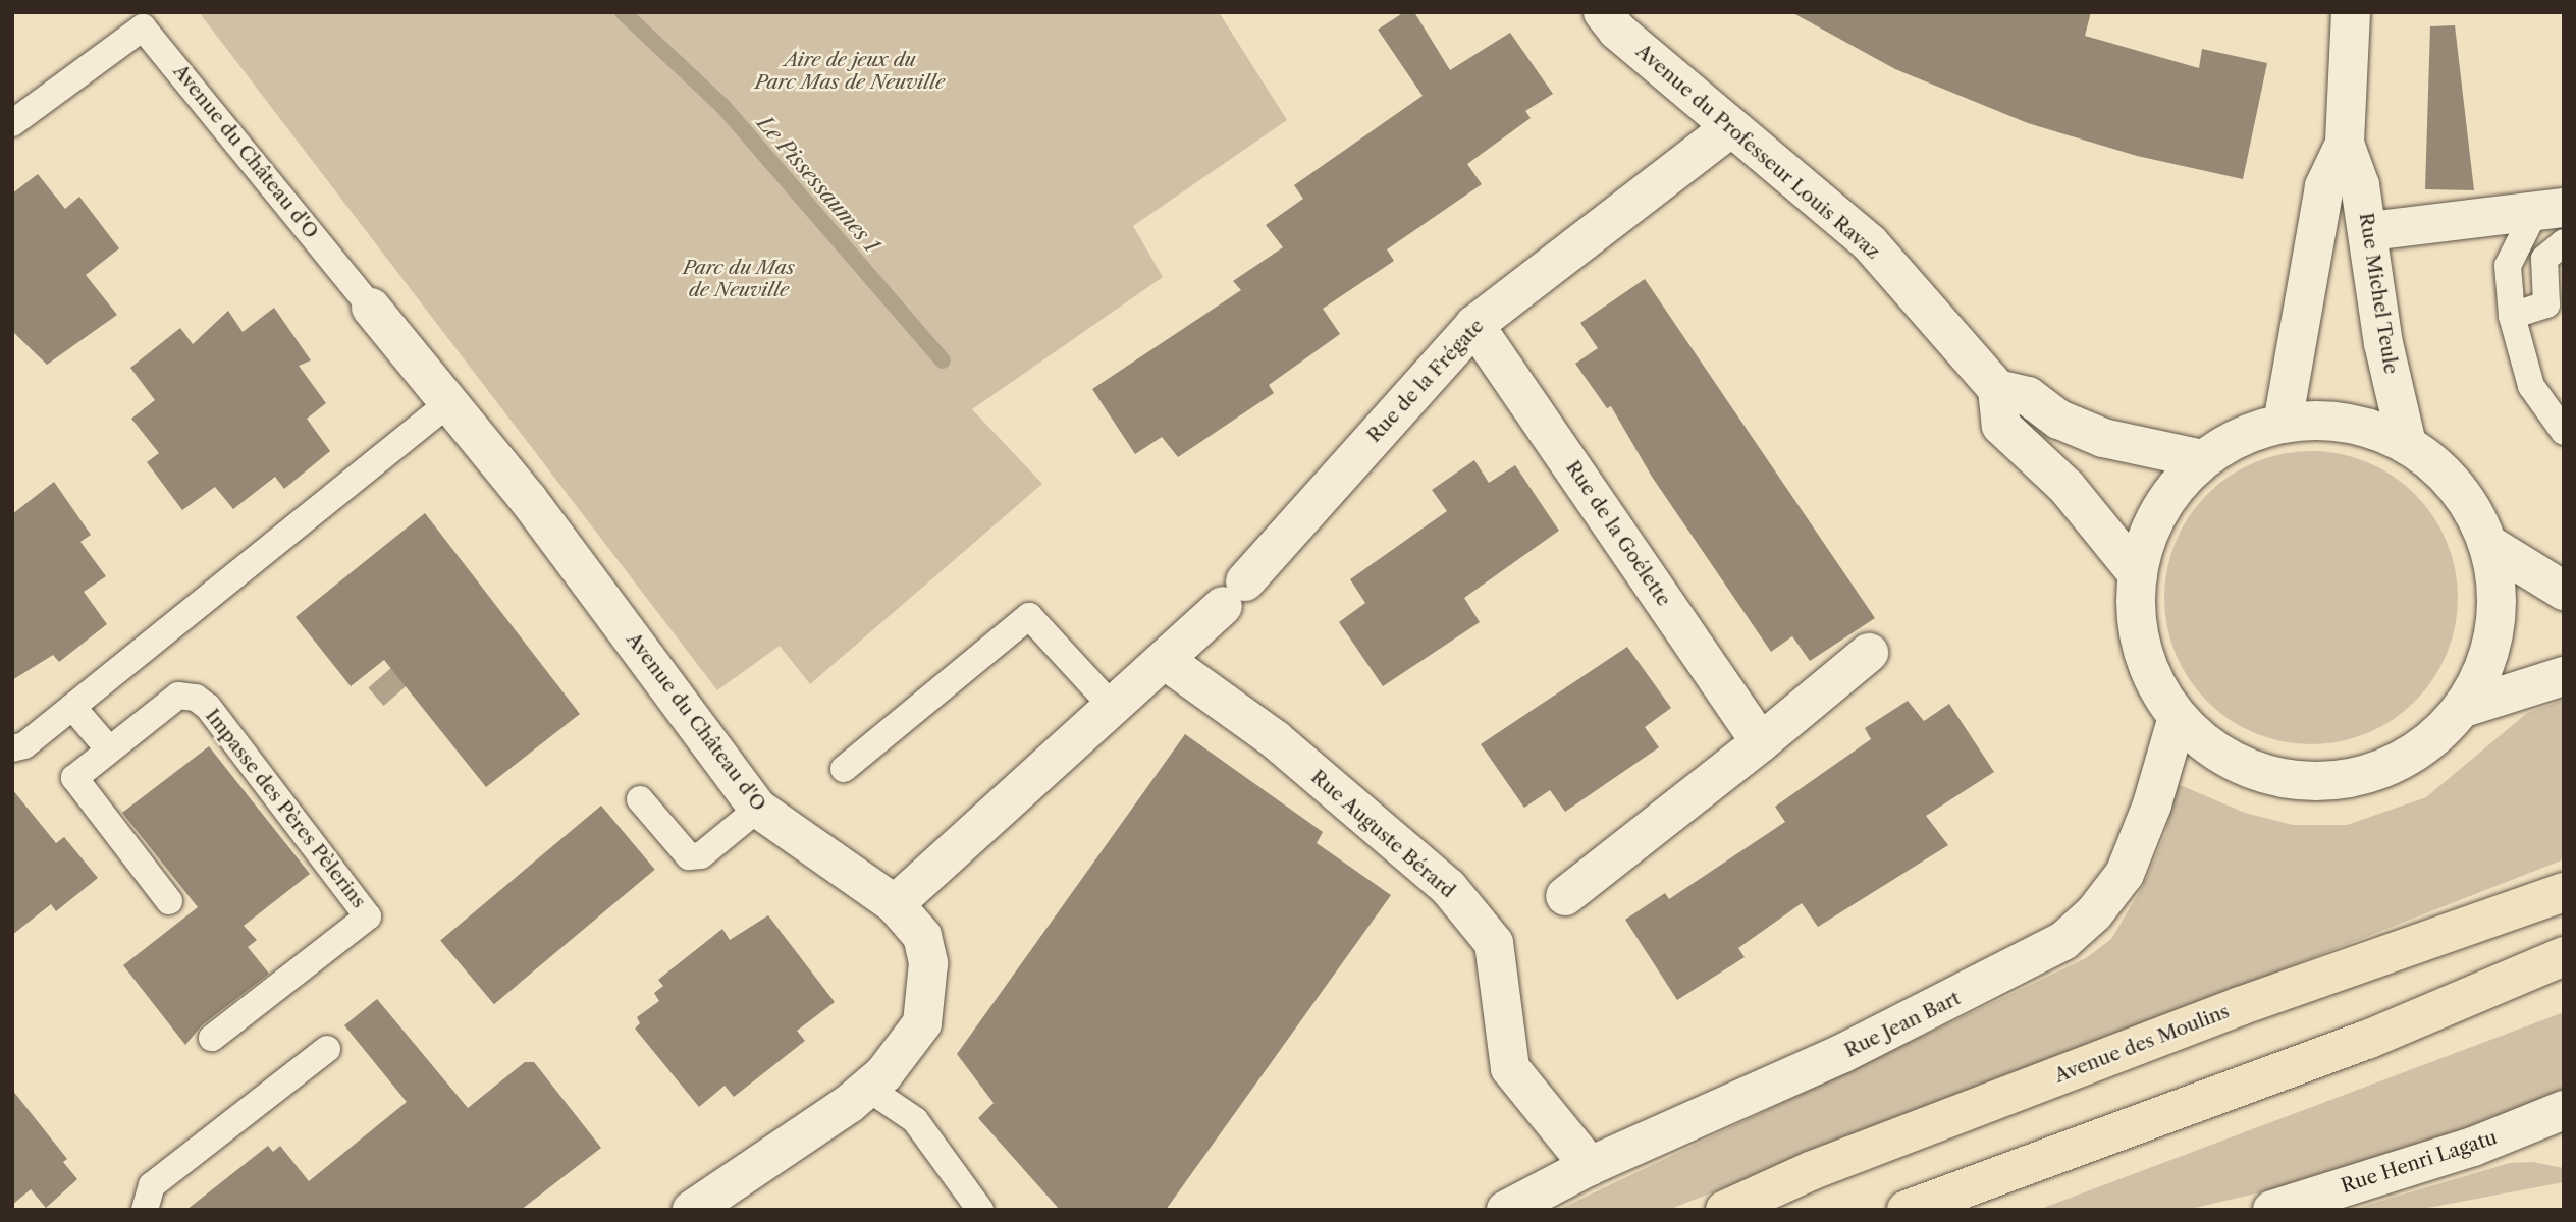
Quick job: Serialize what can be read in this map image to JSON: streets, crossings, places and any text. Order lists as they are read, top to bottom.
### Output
{
  "streets": {
    "main road": ["Avenue des Moulins"],
    "street": [
      "Avenue du Château d'O",
      "Avenue du Professeur Louis Ravaz",
      "Rue Michel Teule",
      "Rue de la Frégate",
      "Rue de la Goélette",
      "Rue Auguste Bérard",
      "Rue Jean Bart",
      "Rue Henri Lagatu"
    ],
    "lane": ["Impasse des Pères Pèlerins"]
  },
  "crossings": [
    ["Avenue du Professeur Louis Ravaz", "Rue de la Frégate"],
    ["Rue de la Frégate", "Rue de la Goélette"],
    ["Rue de la Frégate", "Rue Auguste Bérard"],
    ["Rue Auguste Bérard", "Rue Jean Bart"]
  ],
  "water": ["Le Pissessaumes 1"],
  "parks": ["Aire de jeux du Parc Mas de Neuville", "Parc du Mas de Neuville"]
}
